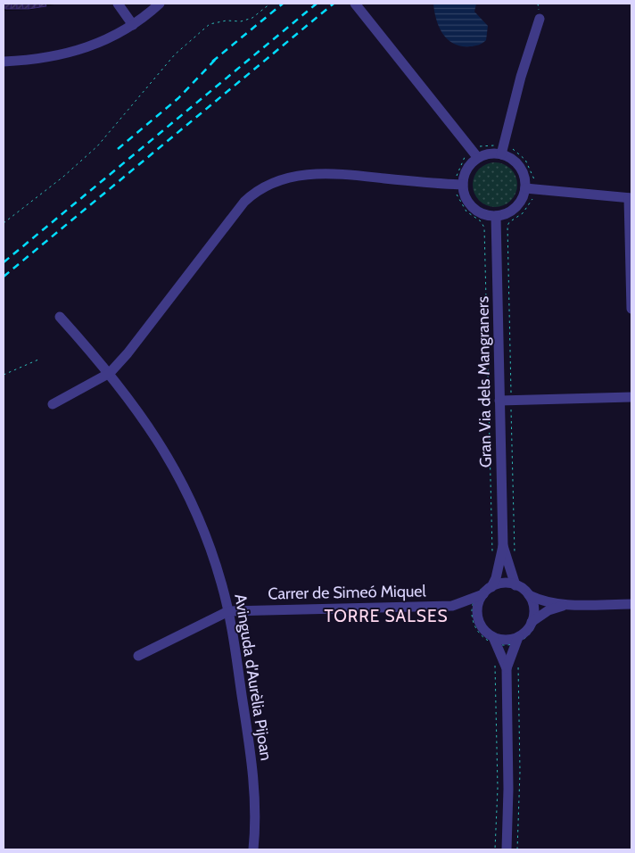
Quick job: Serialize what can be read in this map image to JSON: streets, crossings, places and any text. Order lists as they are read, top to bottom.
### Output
{
  "streets": {
    "street": ["Gran Via dels Mangraners", "Carrer de Simeó Miquel", "Avinguda d'Aurèlia Pijoan"]
  },
  "crossings": [
    ["Carrer de Simeó Miquel", "Avinguda d'Aurèlia Pijoan"]
  ],
  "districts": ["TORRE SALSES"]
}
